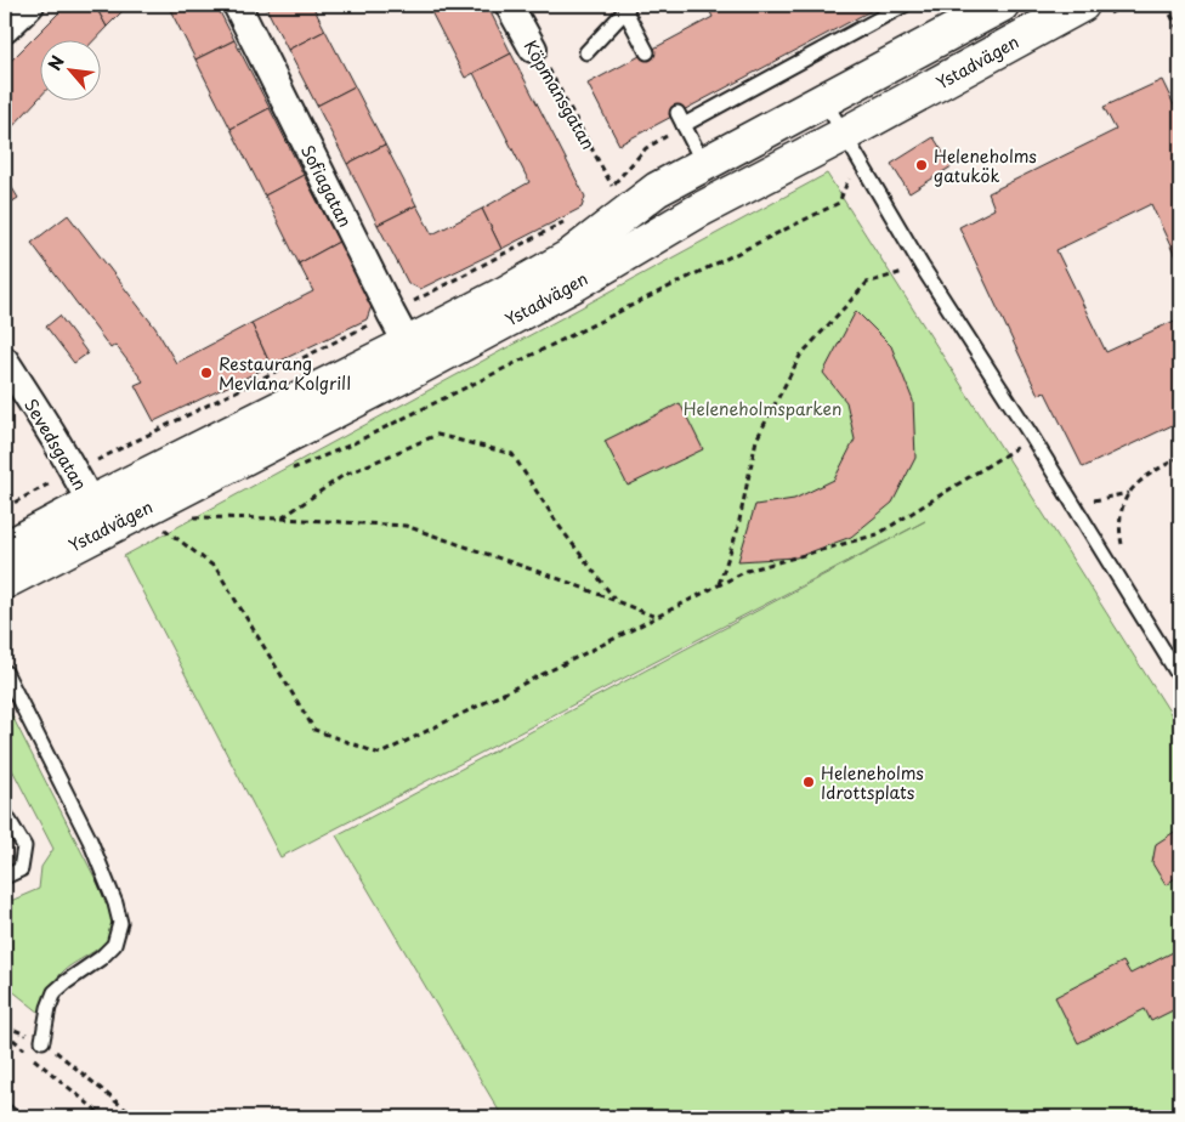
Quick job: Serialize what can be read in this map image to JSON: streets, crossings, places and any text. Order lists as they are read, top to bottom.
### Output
{
  "streets": {
    "main road": ["Ystadvägen"],
    "street": ["Köpmansgatan", "Sofiagatan", "Sevedsgatan"]
  },
  "crossings": [
    ["Ystadvägen", "Sofiagatan"],
    ["Ystadvägen", "Sevedsgatan"]
  ],
  "parks": ["Heleneholmsparken"],
  "places": ["Heleneholms gatukök", "Restaurang Mevlana Kolgrill", "Heleneholms Idrottsplats"],
  "north": "top left"
}
